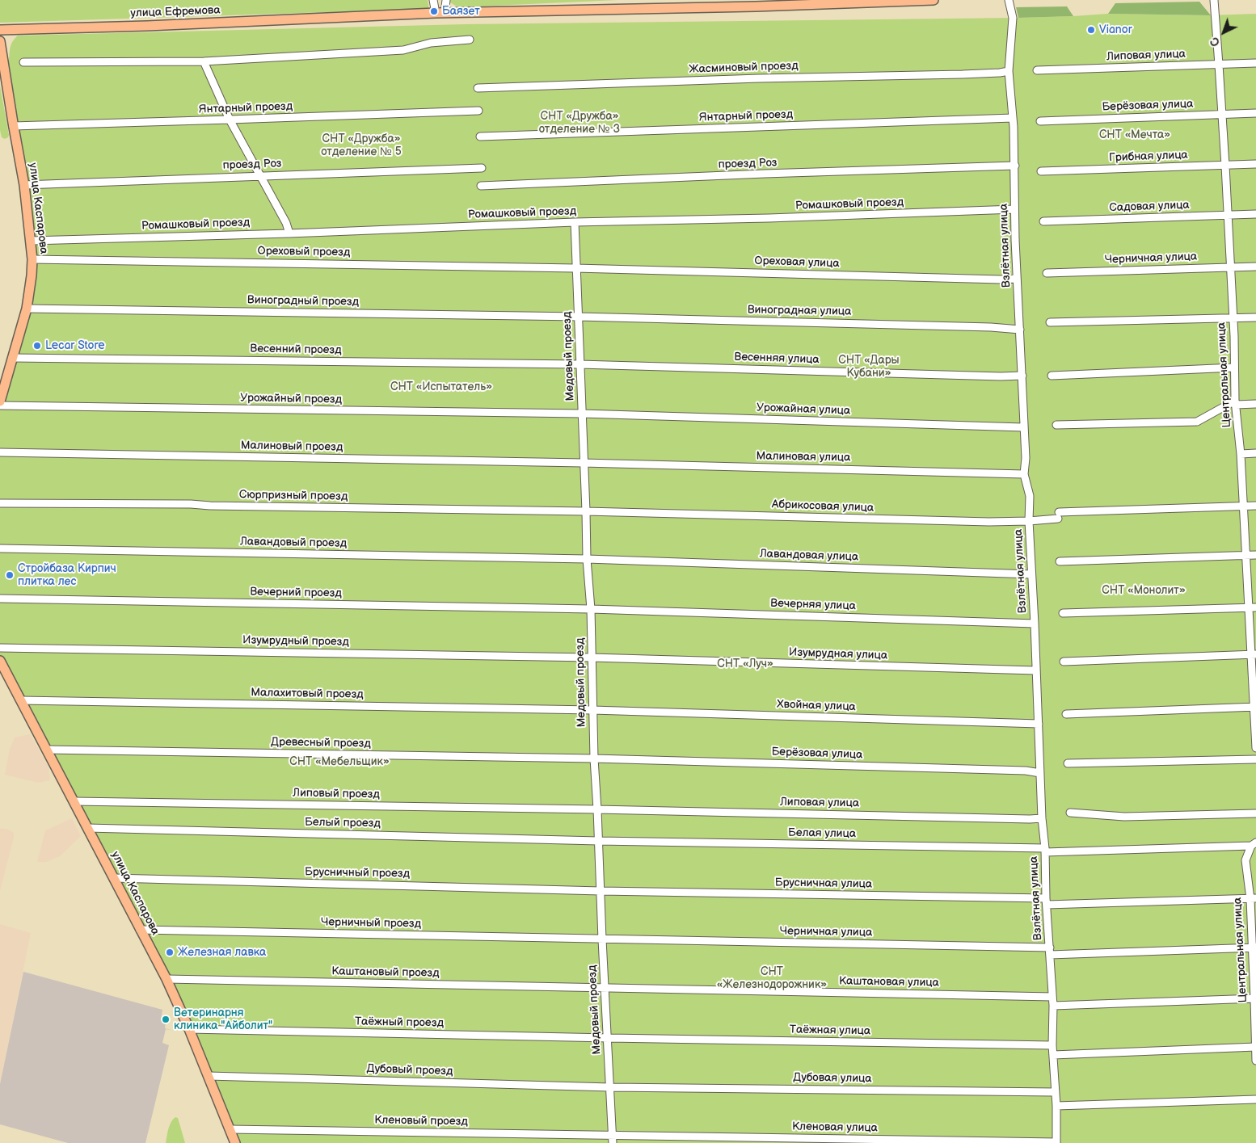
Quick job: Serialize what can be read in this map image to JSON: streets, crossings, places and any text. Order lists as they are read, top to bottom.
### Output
{
  "streets": {
    "main road": ["улица Ефремова", "улица Каспарова"],
    "street": [
      "Липовая улица",
      "Жасминовый проезд",
      "Берёзовая улица",
      "Янтарный проезд",
      "Грибная улица",
      "проезд Роз",
      "Ромашковый проезд",
      "Садовая улица",
      "Взлётная улица",
      "Ореховый проезд",
      "Черничная улица",
      "Ореховая улица",
      "Виноградный проезд",
      "Виноградная улица",
      "Весенний проезд",
      "Медовый проезд",
      "Весенняя улица",
      "Центральная улица",
      "Урожайный проезд",
      "Урожайная улица",
      "Малиновый проезд",
      "Малиновая улица",
      "Сюрпризный проезд",
      "Абрикосовая улица",
      "Лавандовый проезд",
      "Лавандовая улица",
      "Вечерний проезд",
      "Вечерняя улица",
      "Изумрудный проезд",
      "Изумрудная улица",
      "Малахитовый проезд",
      "Хвойная улица",
      "Древесный проезд",
      "Липовый проезд",
      "Белый проезд",
      "Белая улица",
      "Брусничный проезд",
      "Брусничная улица",
      "Черничный проезд",
      "Каштановый проезд",
      "Каштановая улица",
      "Таёжный проезд",
      "Таёжная улица",
      "Дубовый проезд",
      "Дубовая улица",
      "Кленовый проезд",
      "Кленовая улица"
    ]
  },
  "crossings": [
    ["Липовая улица", "Взлётная улица"],
    ["Липовая улица", "Медовый проезд"],
    ["Липовая улица", "Центральная улица"],
    ["Липовая улица", "Липовый проезд"],
    ["Жасминовый проезд", "Взлётная улица"],
    ["Берёзовая улица", "Взлётная улица"],
    ["Берёзовая улица", "Медовый проезд"],
    ["Берёзовая улица", "Центральная улица"],
    ["Берёзовая улица", "Древесный проезд"],
    ["Янтарный проезд", "улица Каспарова"],
    ["Янтарный проезд", "Взлётная улица"],
    ["Грибная улица", "Центральная улица"],
    ["проезд Роз", "улица Каспарова"],
    ["проезд Роз", "Взлётная улица"],
    ["Ромашковый проезд", "улица Каспарова"],
    ["Ромашковый проезд", "Взлётная улица"],
    ["Ромашковый проезд", "Медовый проезд"],
    ["Садовая улица", "Центральная улица"],
    ["улица Каспарова", "Ореховый проезд"],
    ["улица Каспарова", "Виноградный проезд"],
    ["улица Каспарова", "Весенний проезд"],
    ["улица Каспарова", "Малахитовый проезд"],
    ["улица Каспарова", "Древесный проезд"],
    ["улица Каспарова", "Липовый проезд"],
    ["улица Каспарова", "Белый проезд"],
    ["улица Каспарова", "Брусничный проезд"],
    ["улица Каспарова", "Черничный проезд"],
    ["улица Каспарова", "Каштановый проезд"],
    ["улица Каспарова", "Таёжный проезд"],
    ["улица Каспарова", "Дубовый проезд"],
    ["улица Каспарова", "Кленовый проезд"],
    ["Взлётная улица", "Черничная улица"],
    ["Взлётная улица", "Ореховая улица"],
    ["Взлётная улица", "Виноградная улица"],
    ["Взлётная улица", "Весенняя улица"],
    ["Взлётная улица", "Урожайная улица"],
    ["Взлётная улица", "Малиновая улица"],
    ["Взлётная улица", "Абрикосовая улица"],
    ["Взлётная улица", "Лавандовая улица"],
    ["Взлётная улица", "Вечерняя улица"],
    ["Взлётная улица", "Изумрудная улица"],
    ["Взлётная улица", "Хвойная улица"],
    ["Взлётная улица", "Белая улица"],
    ["Взлётная улица", "Брусничная улица"],
    ["Взлётная улица", "Каштановая улица"],
    ["Взлётная улица", "Таёжная улица"],
    ["Взлётная улица", "Дубовая улица"],
    ["Взлётная улица", "Кленовая улица"],
    ["Ореховый проезд", "Ореховая улица"],
    ["Ореховый проезд", "Медовый проезд"],
    ["Черничная улица", "Медовый проезд"],
    ["Черничная улица", "Центральная улица"],
    ["Черничная улица", "Черничный проезд"],
    ["Ореховая улица", "Медовый проезд"],
    ["Виноградный проезд", "Виноградная улица"],
    ["Виноградный проезд", "Медовый проезд"],
    ["Виноградная улица", "Медовый проезд"],
    ["Весенний проезд", "Медовый проезд"],
    ["Весенний проезд", "Весенняя улица"],
    ["Медовый проезд", "Весенняя улица"],
    ["Медовый проезд", "Урожайный проезд"],
    ["Медовый проезд", "Урожайная улица"],
    ["Медовый проезд", "Малиновый проезд"],
    ["Медовый проезд", "Малиновая улица"],
    ["Медовый проезд", "Сюрпризный проезд"],
    ["Медовый проезд", "Абрикосовая улица"],
    ["Медовый проезд", "Лавандовый проезд"],
    ["Медовый проезд", "Лавандовая улица"],
    ["Медовый проезд", "Вечерний проезд"],
    ["Медовый проезд", "Вечерняя улица"],
    ["Медовый проезд", "Изумрудный проезд"],
    ["Медовый проезд", "Изумрудная улица"],
    ["Медовый проезд", "Малахитовый проезд"],
    ["Медовый проезд", "Хвойная улица"],
    ["Медовый проезд", "Древесный проезд"],
    ["Медовый проезд", "Липовый проезд"],
    ["Медовый проезд", "Белый проезд"],
    ["Медовый проезд", "Белая улица"],
    ["Медовый проезд", "Брусничный проезд"],
    ["Медовый проезд", "Брусничная улица"],
    ["Медовый проезд", "Черничный проезд"],
    ["Медовый проезд", "Каштановый проезд"],
    ["Медовый проезд", "Каштановая улица"],
    ["Медовый проезд", "Таёжный проезд"],
    ["Медовый проезд", "Таёжная улица"],
    ["Медовый проезд", "Дубовый проезд"],
    ["Медовый проезд", "Дубовая улица"],
    ["Медовый проезд", "Кленовый проезд"],
    ["Медовый проезд", "Кленовая улица"],
    ["Центральная улица", "Абрикосовая улица"],
    ["Центральная улица", "Белая улица"],
    ["Центральная улица", "Брусничная улица"],
    ["Урожайный проезд", "Урожайная улица"],
    ["Малиновый проезд", "Малиновая улица"],
    ["Сюрпризный проезд", "Абрикосовая улица"],
    ["Лавандовый проезд", "Лавандовая улица"],
    ["Вечерний проезд", "Вечерняя улица"],
    ["Изумрудный проезд", "Изумрудная улица"],
    ["Малахитовый проезд", "Хвойная улица"],
    ["Белый проезд", "Белая улица"],
    ["Брусничный проезд", "Брусничная улица"],
    ["Каштановый проезд", "Каштановая улица"],
    ["Таёжный проезд", "Таёжная улица"],
    ["Дубовый проезд", "Дубовая улица"],
    ["Кленовый проезд", "Кленовая улица"]
  ],
  "parks": [
    "СНТ «Дружба» отделение № 3",
    "СНТ «Мечта»",
    "СНТ «Дружба» отделение № 5",
    "СНТ «Дары Кубани»",
    "СНТ «Испытатель»",
    "СНТ «Монолит»",
    "СНТ «Луч»",
    "СНТ «Мебельщик»",
    "СНТ «Железнодорожник»"
  ],
  "places": [
    "Баязет",
    "Vianor",
    "Lecar Store",
    "Стройбаза Кирпич плитка лес",
    "Железная лавка",
    "Ветеринарня клиника \"Айболит\""
  ],
  "north": "bottom left"
}
